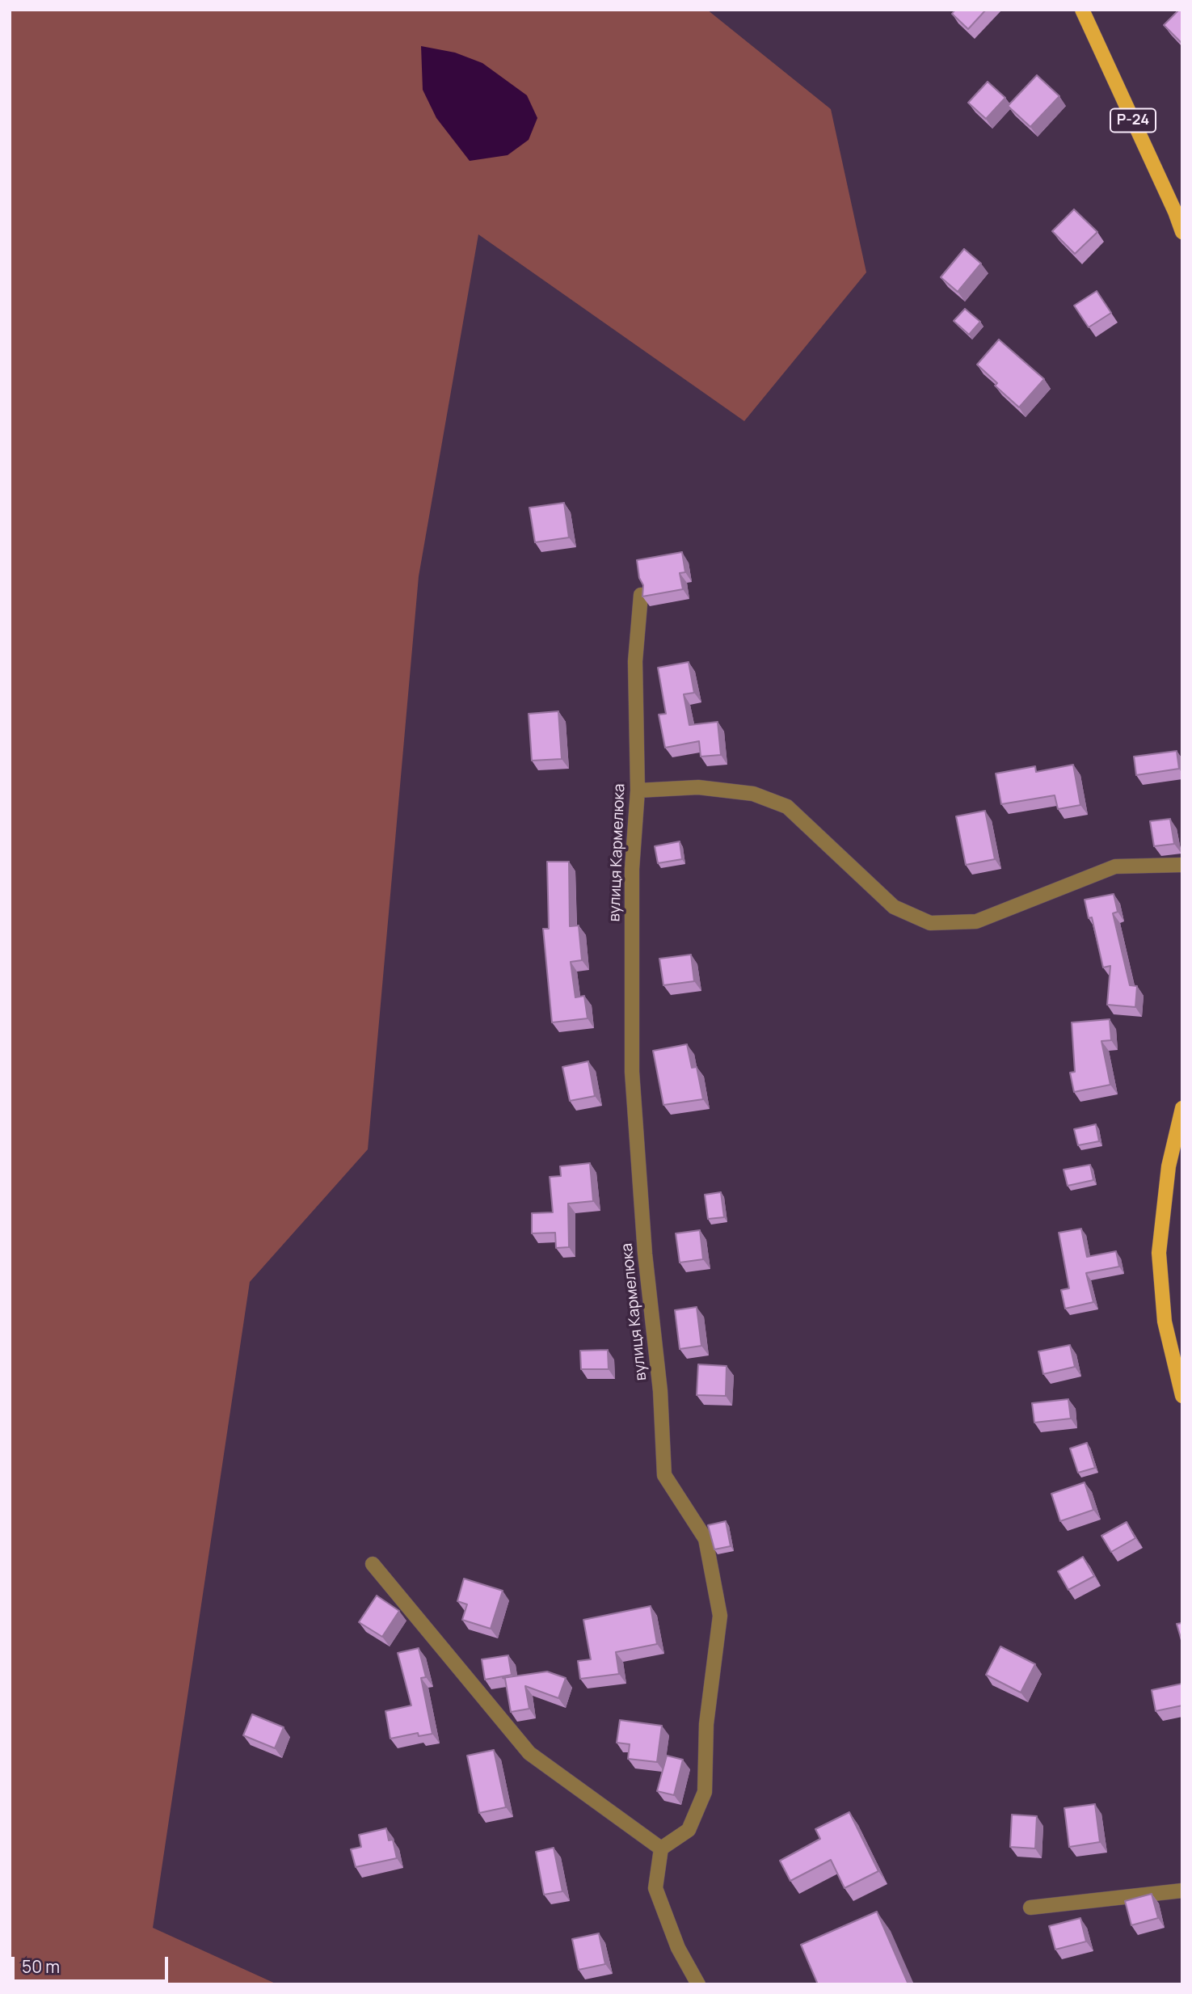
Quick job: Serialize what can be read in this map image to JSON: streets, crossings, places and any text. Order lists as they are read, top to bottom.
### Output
{
  "streets": {
    "main road": ["Р-24"],
    "street": ["вулиця Кармелюка"]
  },
  "scale_bar": "50 m"
}
